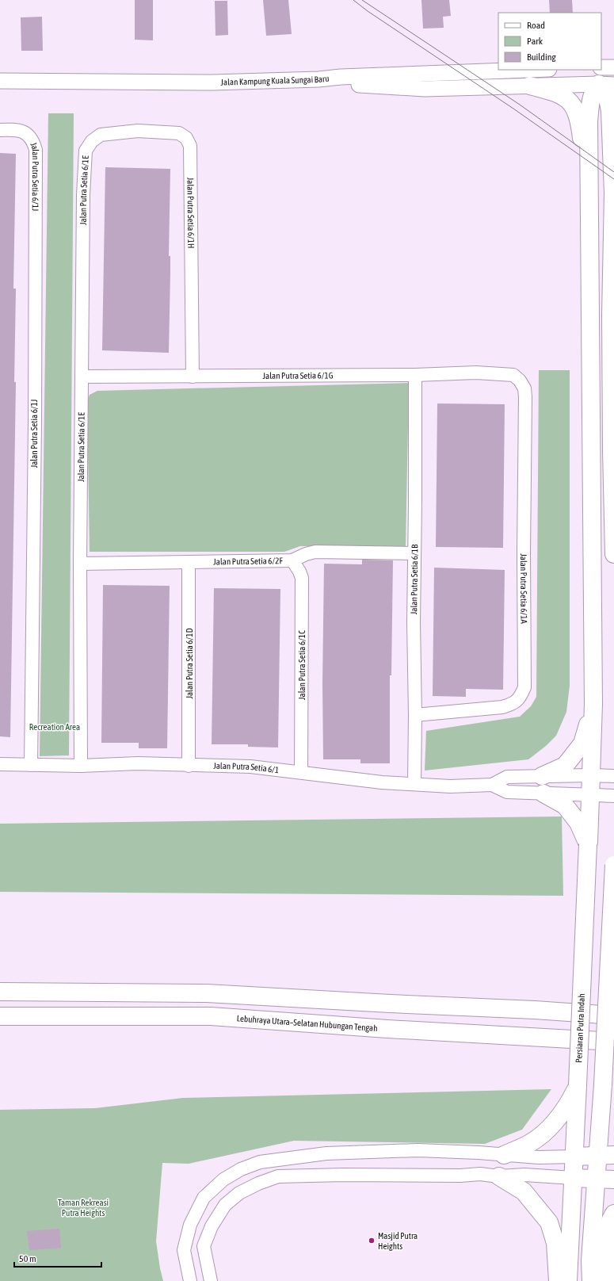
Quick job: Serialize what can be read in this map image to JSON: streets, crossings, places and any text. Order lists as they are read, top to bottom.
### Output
{
  "streets": {
    "main road": ["Lebuhraya Utara–Selatan Hubungan Tengah", "Persiaran Putra Indah"],
    "street": [
      "Jalan Kampung Kuala Sungai Baru",
      "Jalan Putra Setia 6/1J",
      "Jalan Putra Setia 6/1E",
      "Jalan Putra Setia 6/1H",
      "Jalan Putra Setia 6/1G",
      "Jalan Putra Setia 6/2F",
      "Jalan Putra Setia 6/1B",
      "Jalan Putra Setia 6/1A",
      "Jalan Putra Setia 6/1D",
      "Jalan Putra Setia 6/1C",
      "Jalan Putra Setia 6/1"
    ]
  },
  "crossings": [
    ["Jalan Putra Setia 6/1J", "Jalan Putra Setia 6/1"],
    ["Jalan Putra Setia 6/1E", "Jalan Putra Setia 6/1H"],
    ["Jalan Putra Setia 6/1E", "Jalan Putra Setia 6/1G"],
    ["Jalan Putra Setia 6/1E", "Jalan Putra Setia 6/2F"],
    ["Jalan Putra Setia 6/1E", "Jalan Putra Setia 6/1"],
    ["Jalan Putra Setia 6/1H", "Jalan Putra Setia 6/1G"],
    ["Jalan Putra Setia 6/1G", "Jalan Putra Setia 6/1B"],
    ["Jalan Putra Setia 6/1G", "Jalan Putra Setia 6/1A"],
    ["Jalan Putra Setia 6/2F", "Jalan Putra Setia 6/1B"],
    ["Jalan Putra Setia 6/2F", "Jalan Putra Setia 6/1D"],
    ["Jalan Putra Setia 6/2F", "Jalan Putra Setia 6/1C"],
    ["Jalan Putra Setia 6/1B", "Jalan Putra Setia 6/1A"],
    ["Jalan Putra Setia 6/1B", "Jalan Putra Setia 6/1"],
    ["Jalan Putra Setia 6/1D", "Jalan Putra Setia 6/1"],
    ["Jalan Putra Setia 6/1C", "Jalan Putra Setia 6/1"]
  ],
  "parks": ["Recreation Area", "Taman Rekreasi Putra Heights"],
  "places": ["Masjid Putra Heights"],
  "legend": ["Road", "Park", "Building"],
  "scale_bar": "50 m"
}
